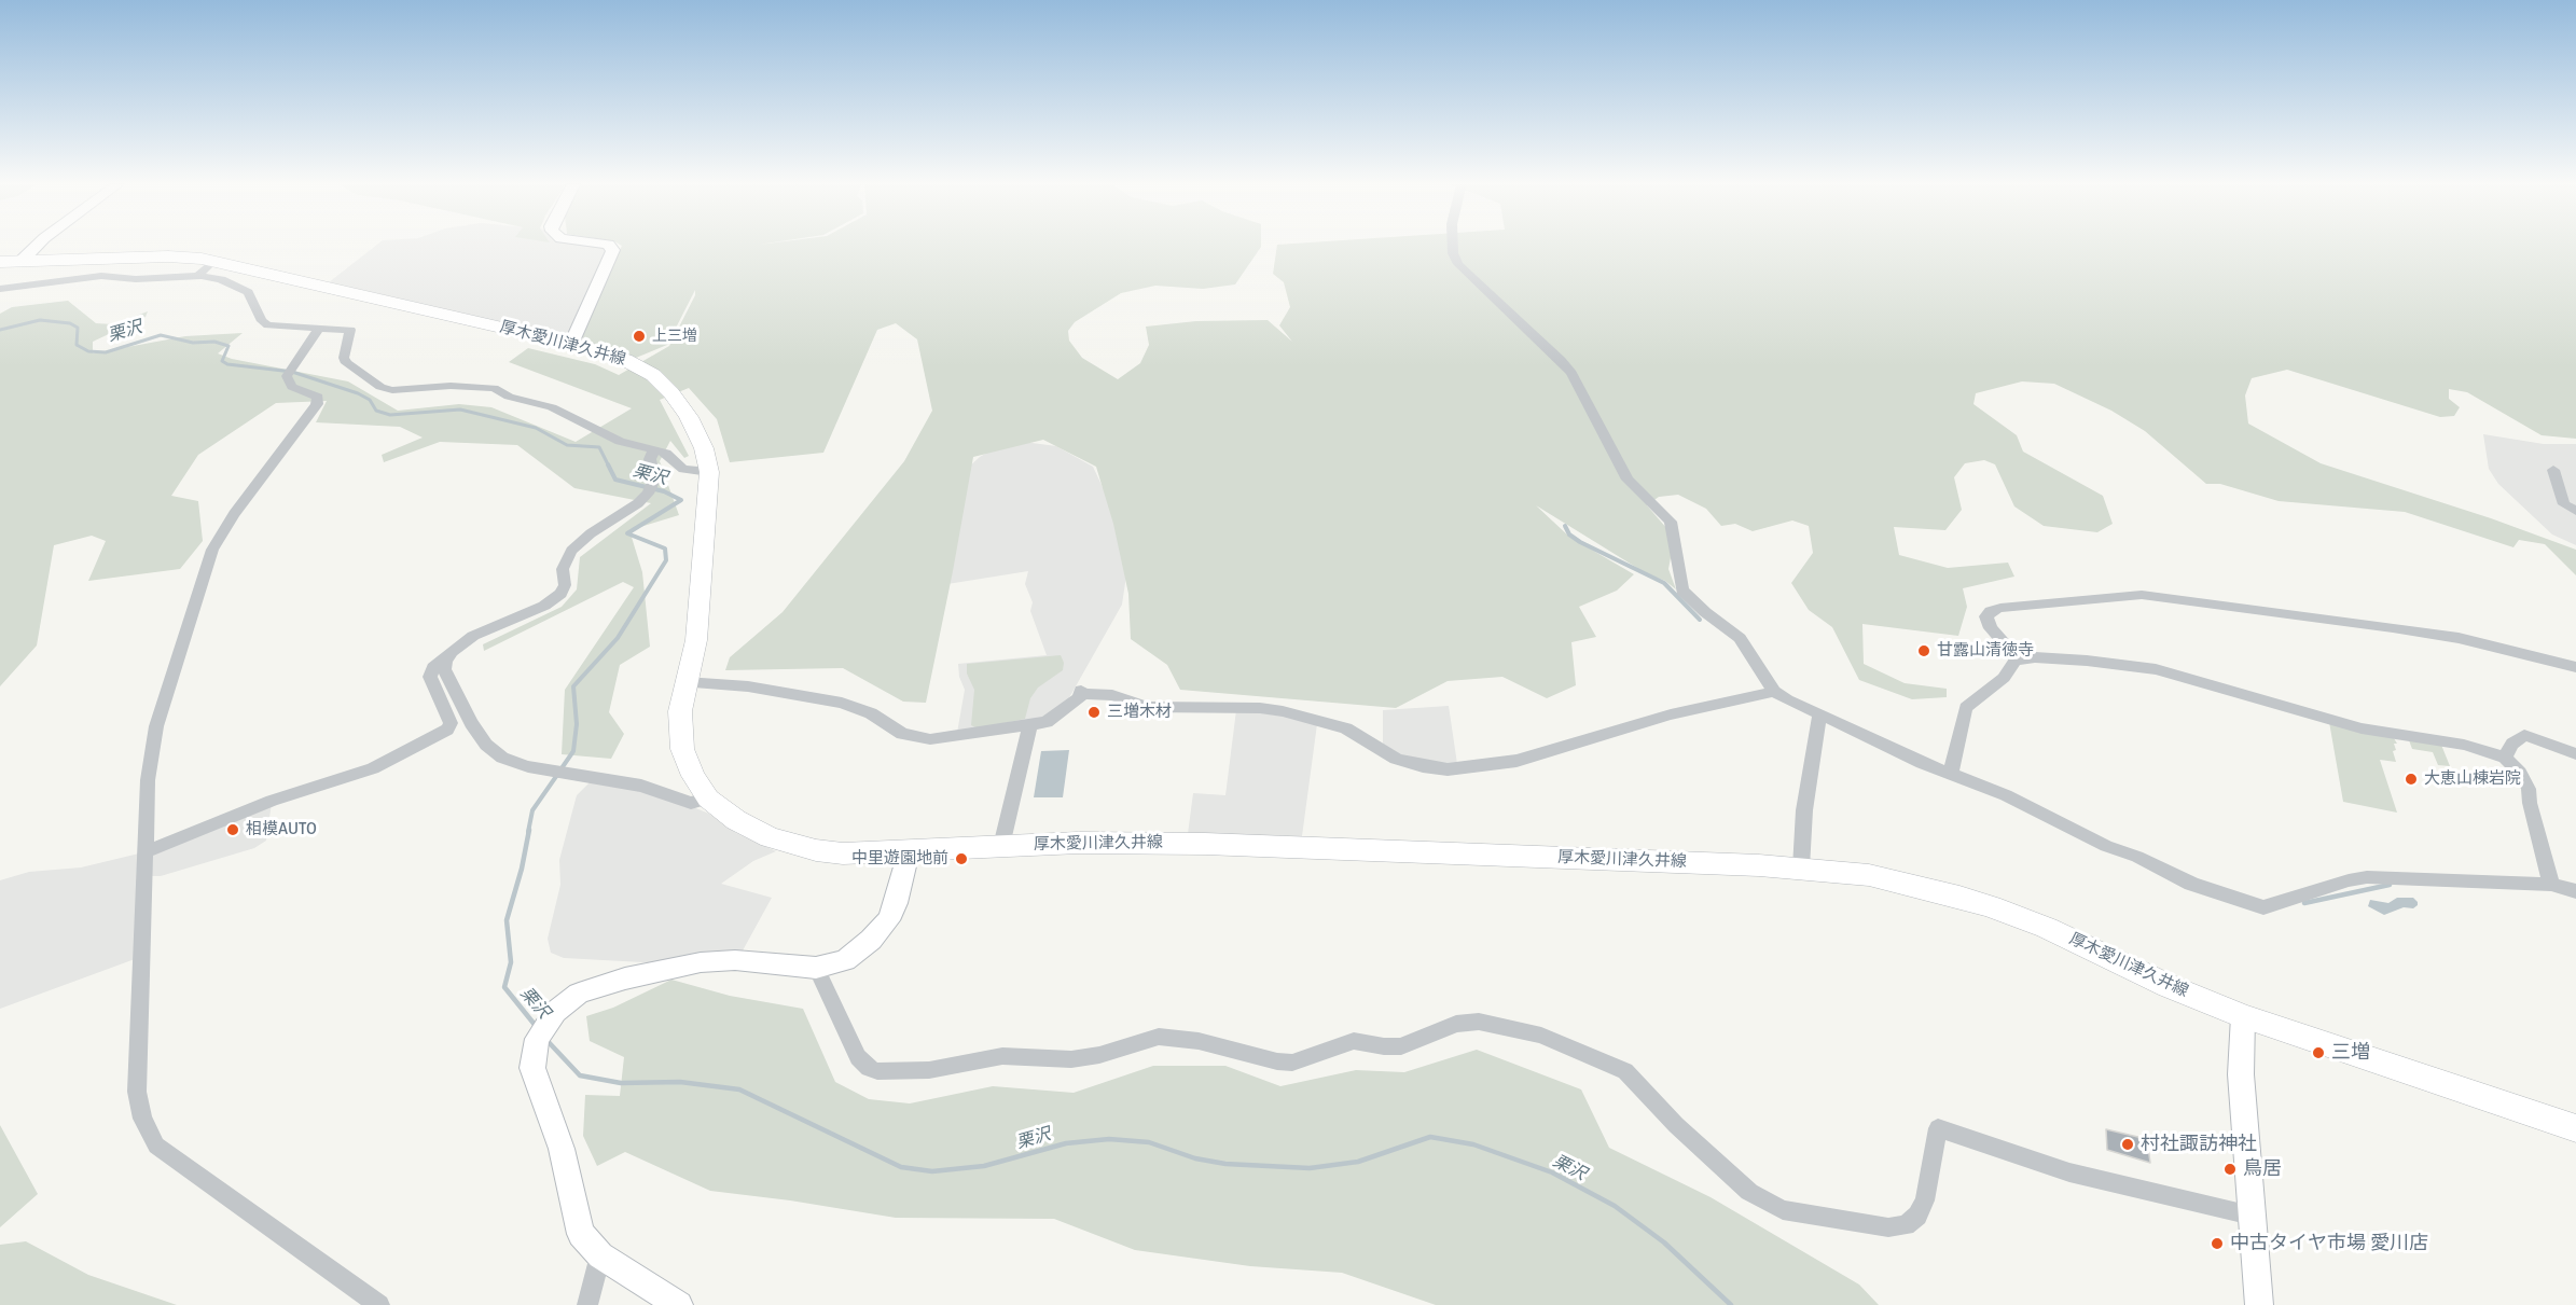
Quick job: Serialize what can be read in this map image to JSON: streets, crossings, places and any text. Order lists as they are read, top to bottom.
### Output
{
  "streets": {
    "main road": ["厚木愛川津久井線"]
  },
  "water": ["栗沢"],
  "places": [
    "上三増",
    "甘露山清徳寺",
    "三増木材",
    "大恵山棟岩院",
    "相模AUTO",
    "中里遊園地前",
    "三増",
    "村社諏訪神社",
    "鳥居",
    "中古タイヤ市場 愛川店"
  ]
}
